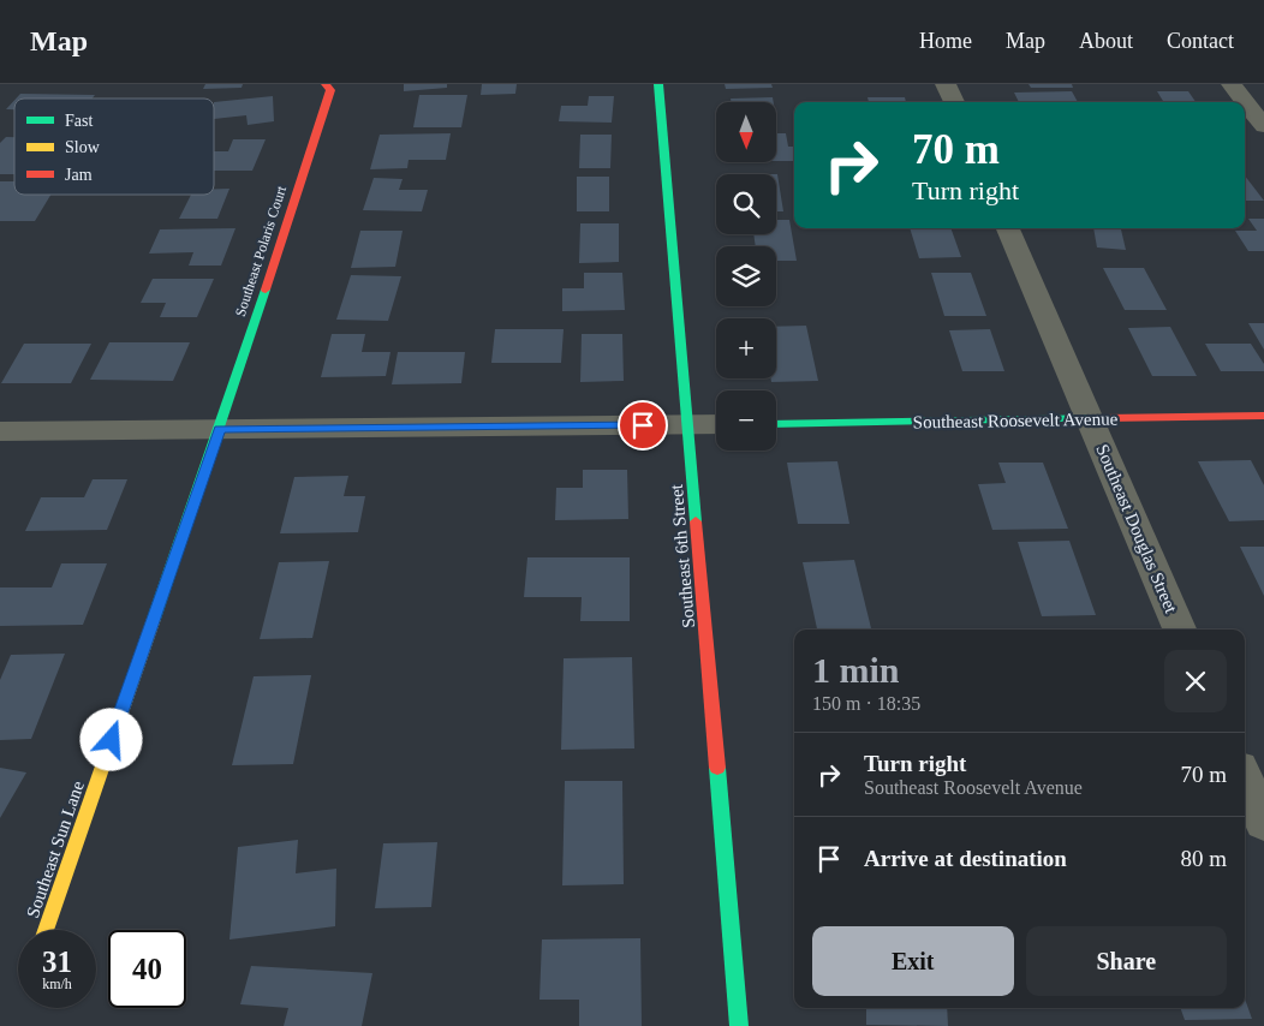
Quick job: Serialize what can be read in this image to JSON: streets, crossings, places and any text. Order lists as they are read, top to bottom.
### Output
{
  "streets": {
    "street": [
      "Southeast Polaris Court",
      "Southeast Roosevelt Avenue",
      "Southeast Douglas Street",
      "Southeast 6th Street",
      "Southeast Sun Lane"
    ]
  },
  "crossings": [
    ["Southeast Polaris Court", "Southeast Sun Lane"],
    ["Southeast Roosevelt Avenue", "Southeast Douglas Street"]
  ],
  "legend": ["Fast", "Slow", "Jam"],
  "north": "bottom",
  "page": {
    "header": "Map",
    "nav": [
      "Home",
      "Map",
      "About",
      "Contact"
    ],
    "map_buttons": ["+", "−"],
    "turn": ["70 m", "Turn right"],
    "heading": ["1 min", "150 m · 18:35"],
    "list": [
      {
        "name": "Turn right",
        "note": "Southeast Roosevelt Avenue",
        "value": "70 m"
      },
      {
        "name": "Arrive at destination",
        "value": "80 m"
      }
    ],
    "buttons": ["Exit", "Share"],
    "speed": "31 km/h",
    "limit": "40"
  }
}
